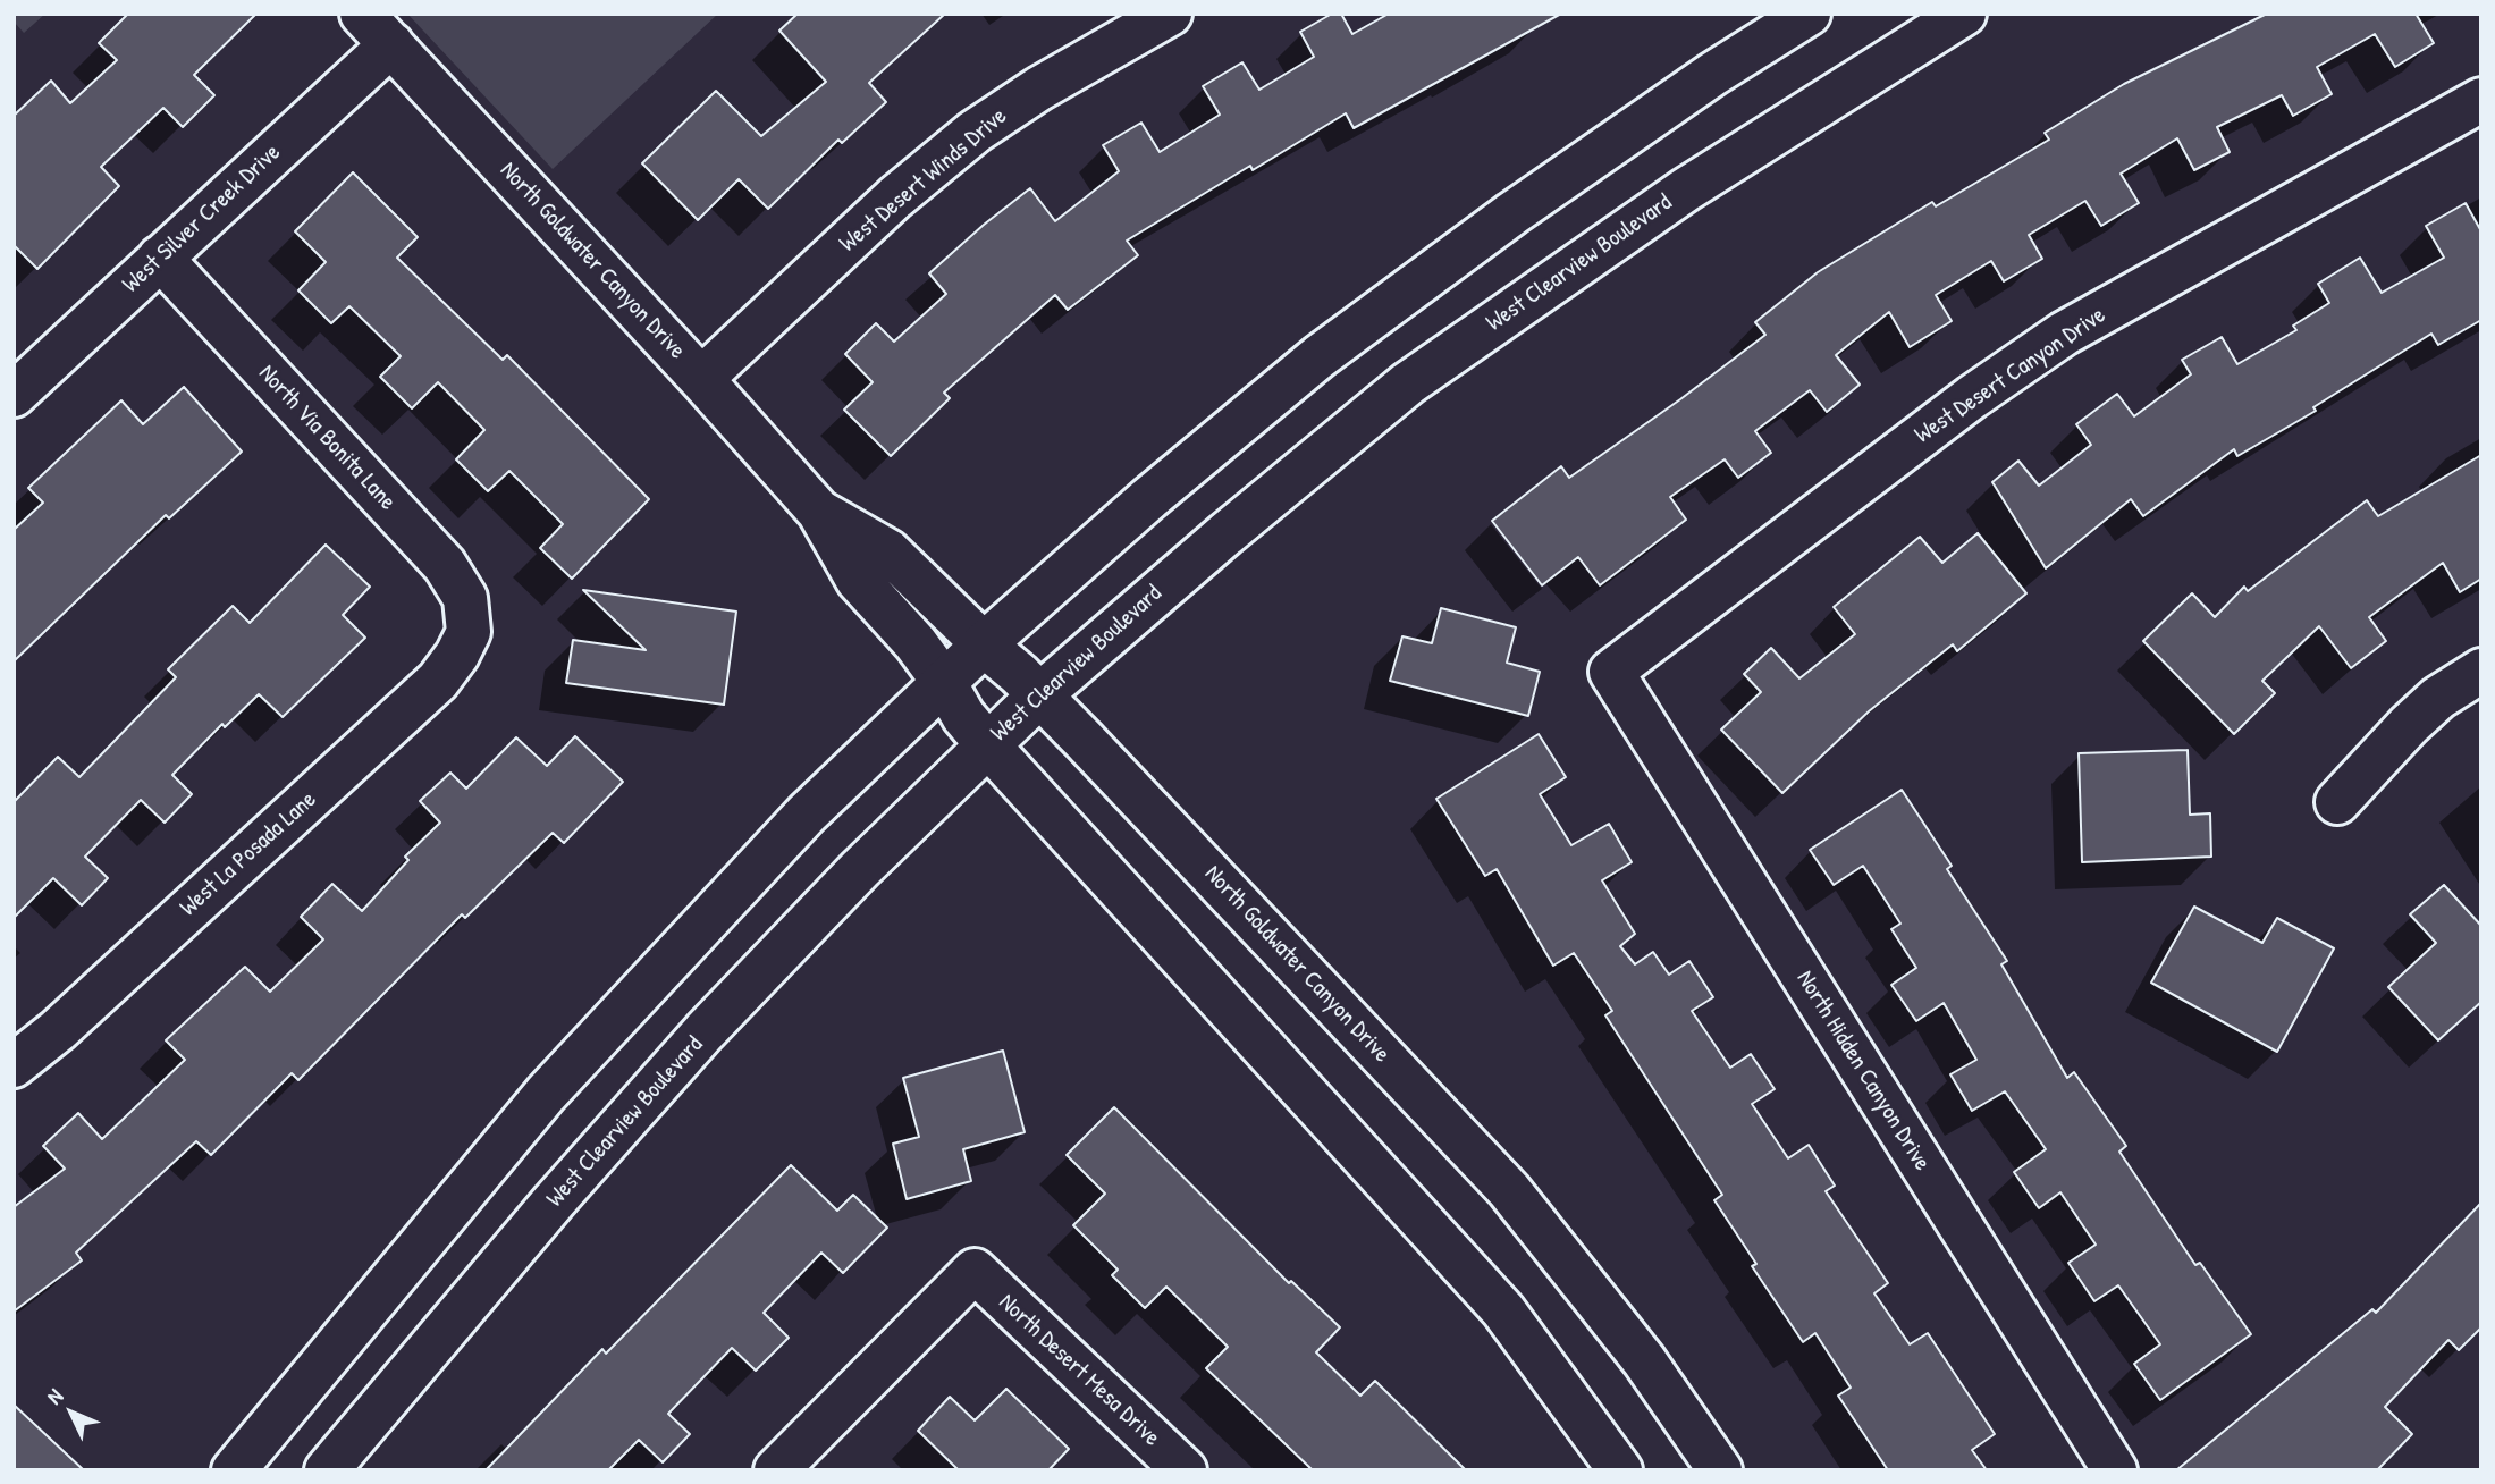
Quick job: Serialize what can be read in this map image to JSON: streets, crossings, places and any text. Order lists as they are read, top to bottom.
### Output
{
  "streets": {
    "street": [
      "West Desert Winds Drive",
      "West Silver Creek Drive",
      "North Goldwater Canyon Drive",
      "West Clearview Boulevard",
      "West Desert Canyon Drive",
      "North Via Bonita Lane",
      "West La Posada Lane",
      "North Hidden Canyon Drive",
      "North Desert Mesa Drive"
    ]
  },
  "crossings": [
    ["West Desert Winds Drive", "North Goldwater Canyon Drive"],
    ["West Silver Creek Drive", "North Goldwater Canyon Drive"],
    ["West Silver Creek Drive", "North Via Bonita Lane"],
    ["North Goldwater Canyon Drive", "West Clearview Boulevard"],
    ["West Desert Canyon Drive", "North Hidden Canyon Drive"],
    ["North Via Bonita Lane", "West La Posada Lane"]
  ],
  "north": "top left"
}
